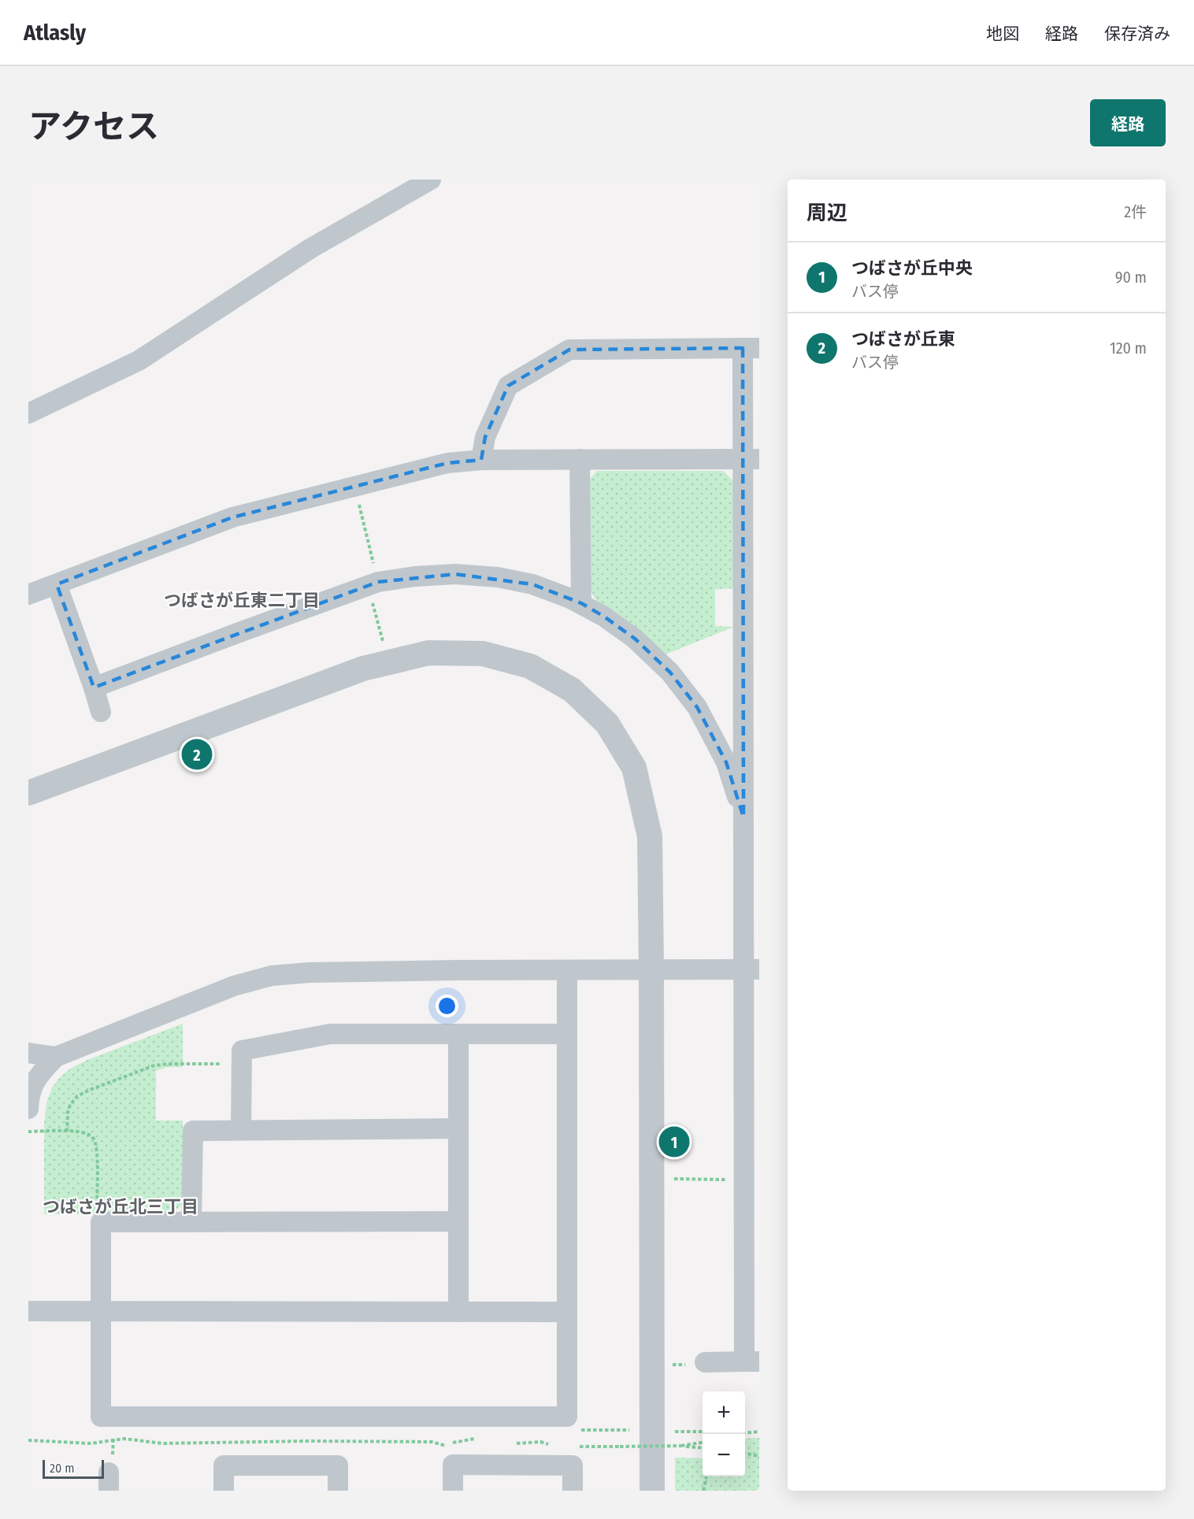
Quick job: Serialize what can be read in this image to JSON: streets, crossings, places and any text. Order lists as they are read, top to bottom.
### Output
{
  "districts": ["つばさが丘東二丁目", "つばさが丘北三丁目"],
  "scale_bar": "20 m",
  "page": {
    "header": "Atlasly",
    "nav": ["地図", "経路", "保存済み"],
    "title": "アクセス",
    "buttons": "経路",
    "heading": ["周辺", "2件"],
    "list": [
      {
        "mark": "1",
        "name": "つばさが丘中央",
        "note": "バス停",
        "value": "90 m"
      },
      {
        "mark": "2",
        "name": "つばさが丘東",
        "note": "バス停",
        "value": "120 m"
      }
    ],
    "pins": ["2", "1"],
    "map_buttons": ["+", "−"],
    "scale": "20 m"
  }
}
